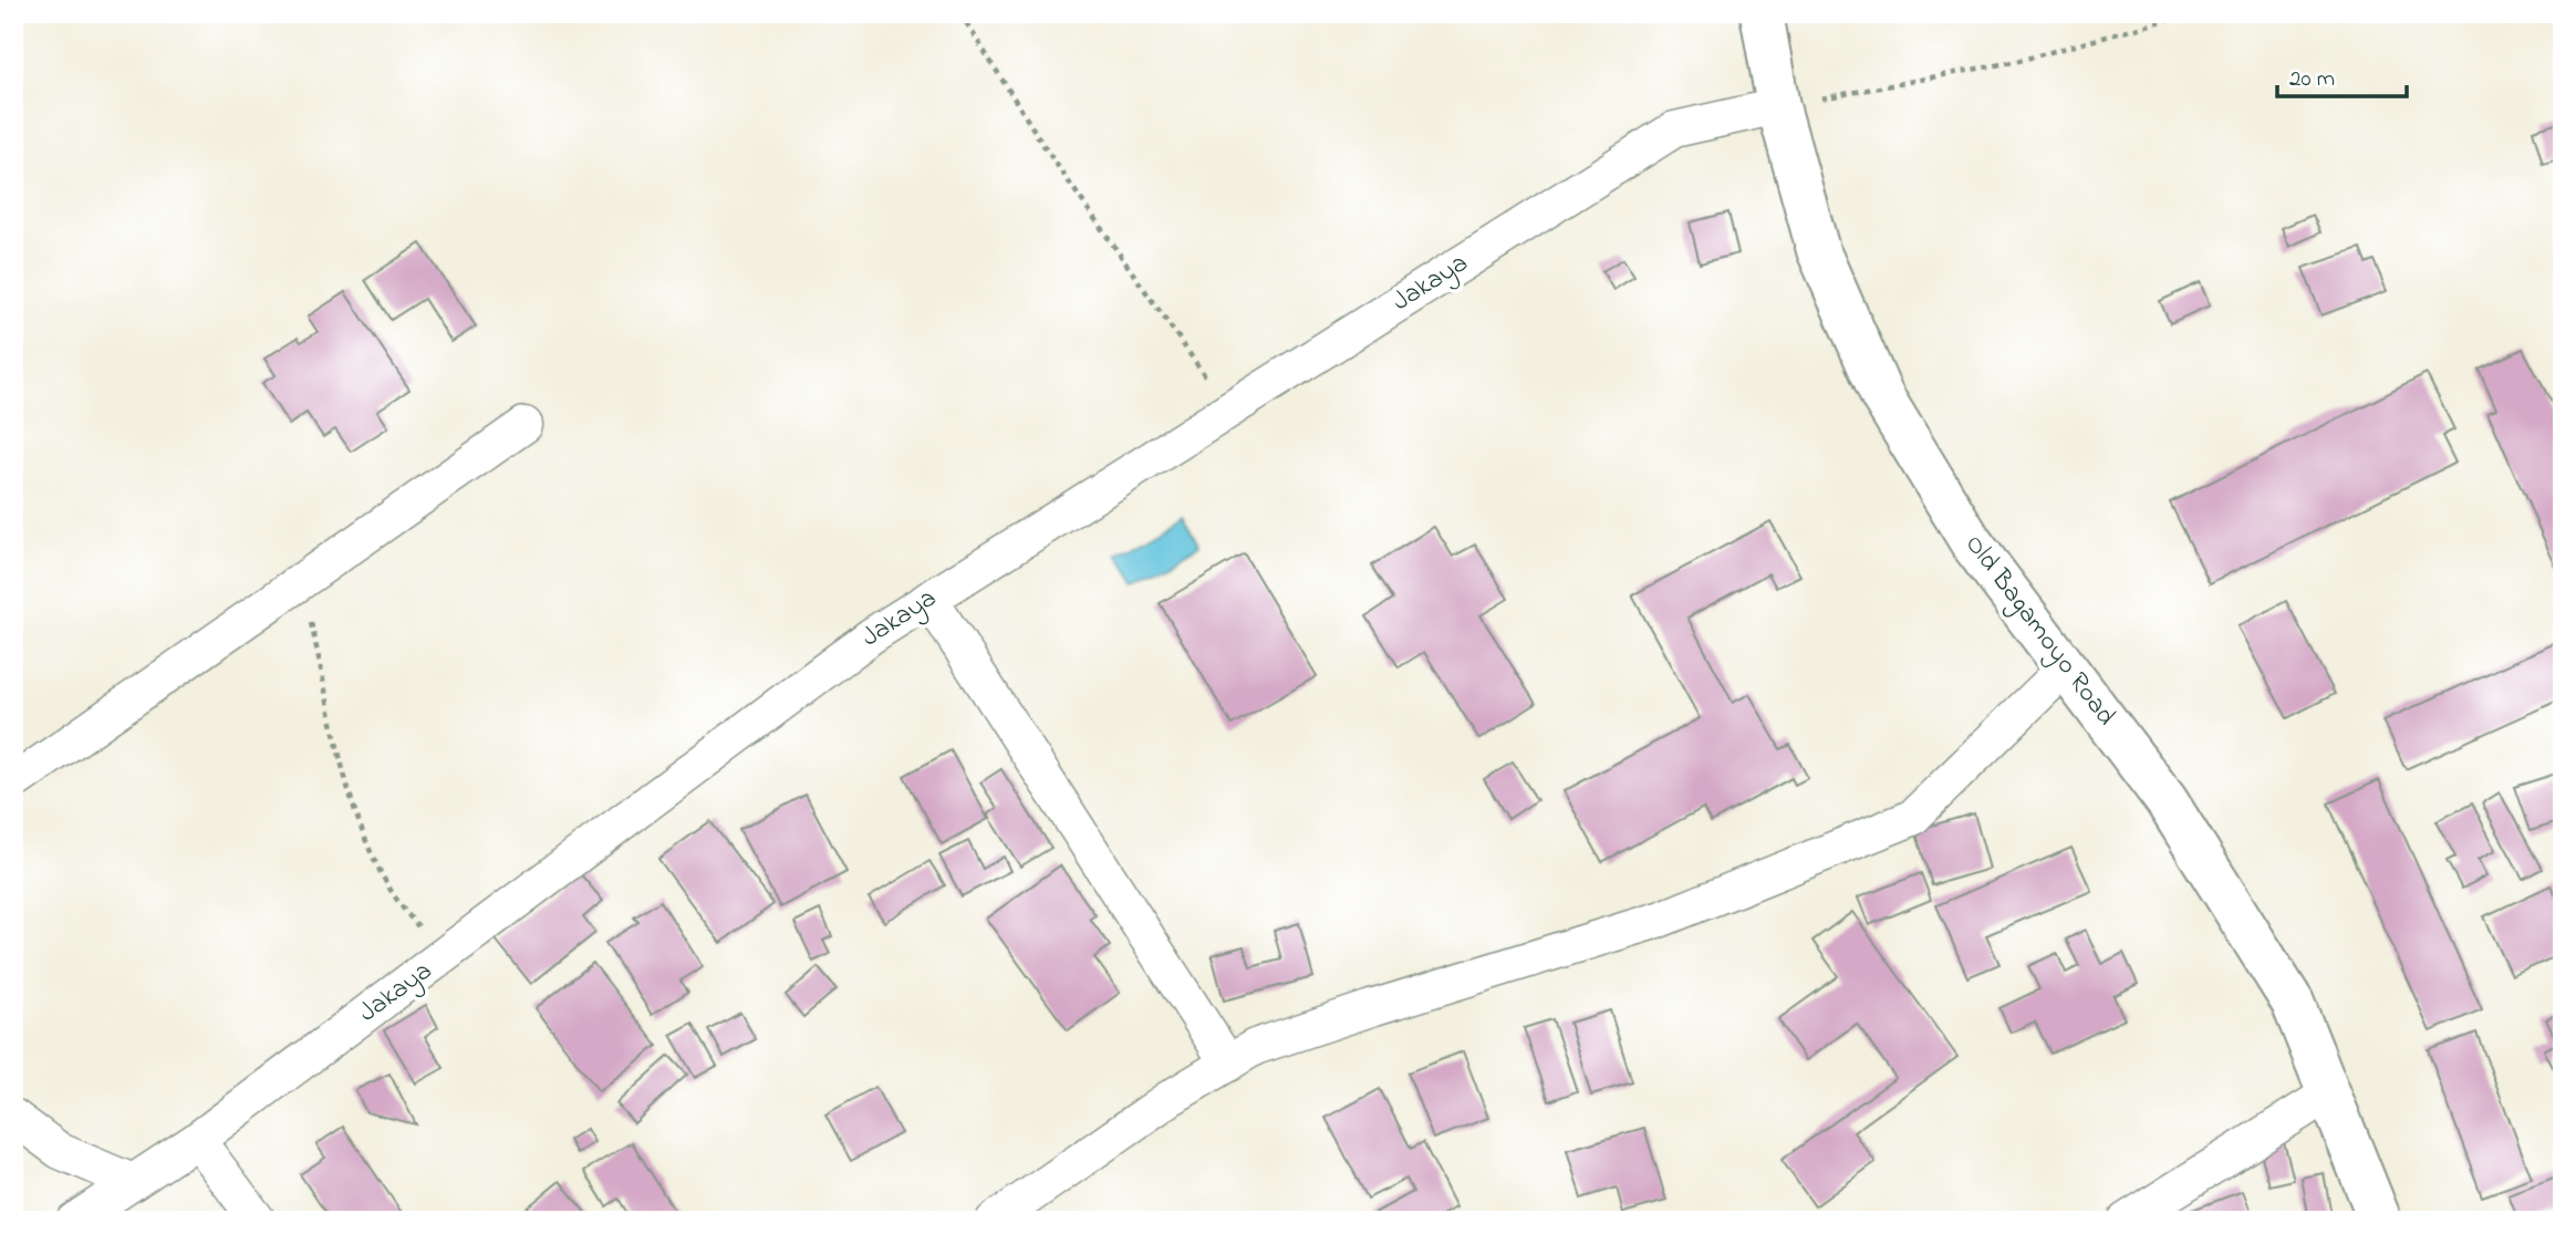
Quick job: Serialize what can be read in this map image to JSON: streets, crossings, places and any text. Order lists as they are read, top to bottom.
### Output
{
  "streets": {
    "street": ["Jakaya", "Old Bagamoyo Road"]
  },
  "crossings": [
    ["Jakaya", "Old Bagamoyo Road"]
  ],
  "scale_bar": "20 m"
}
